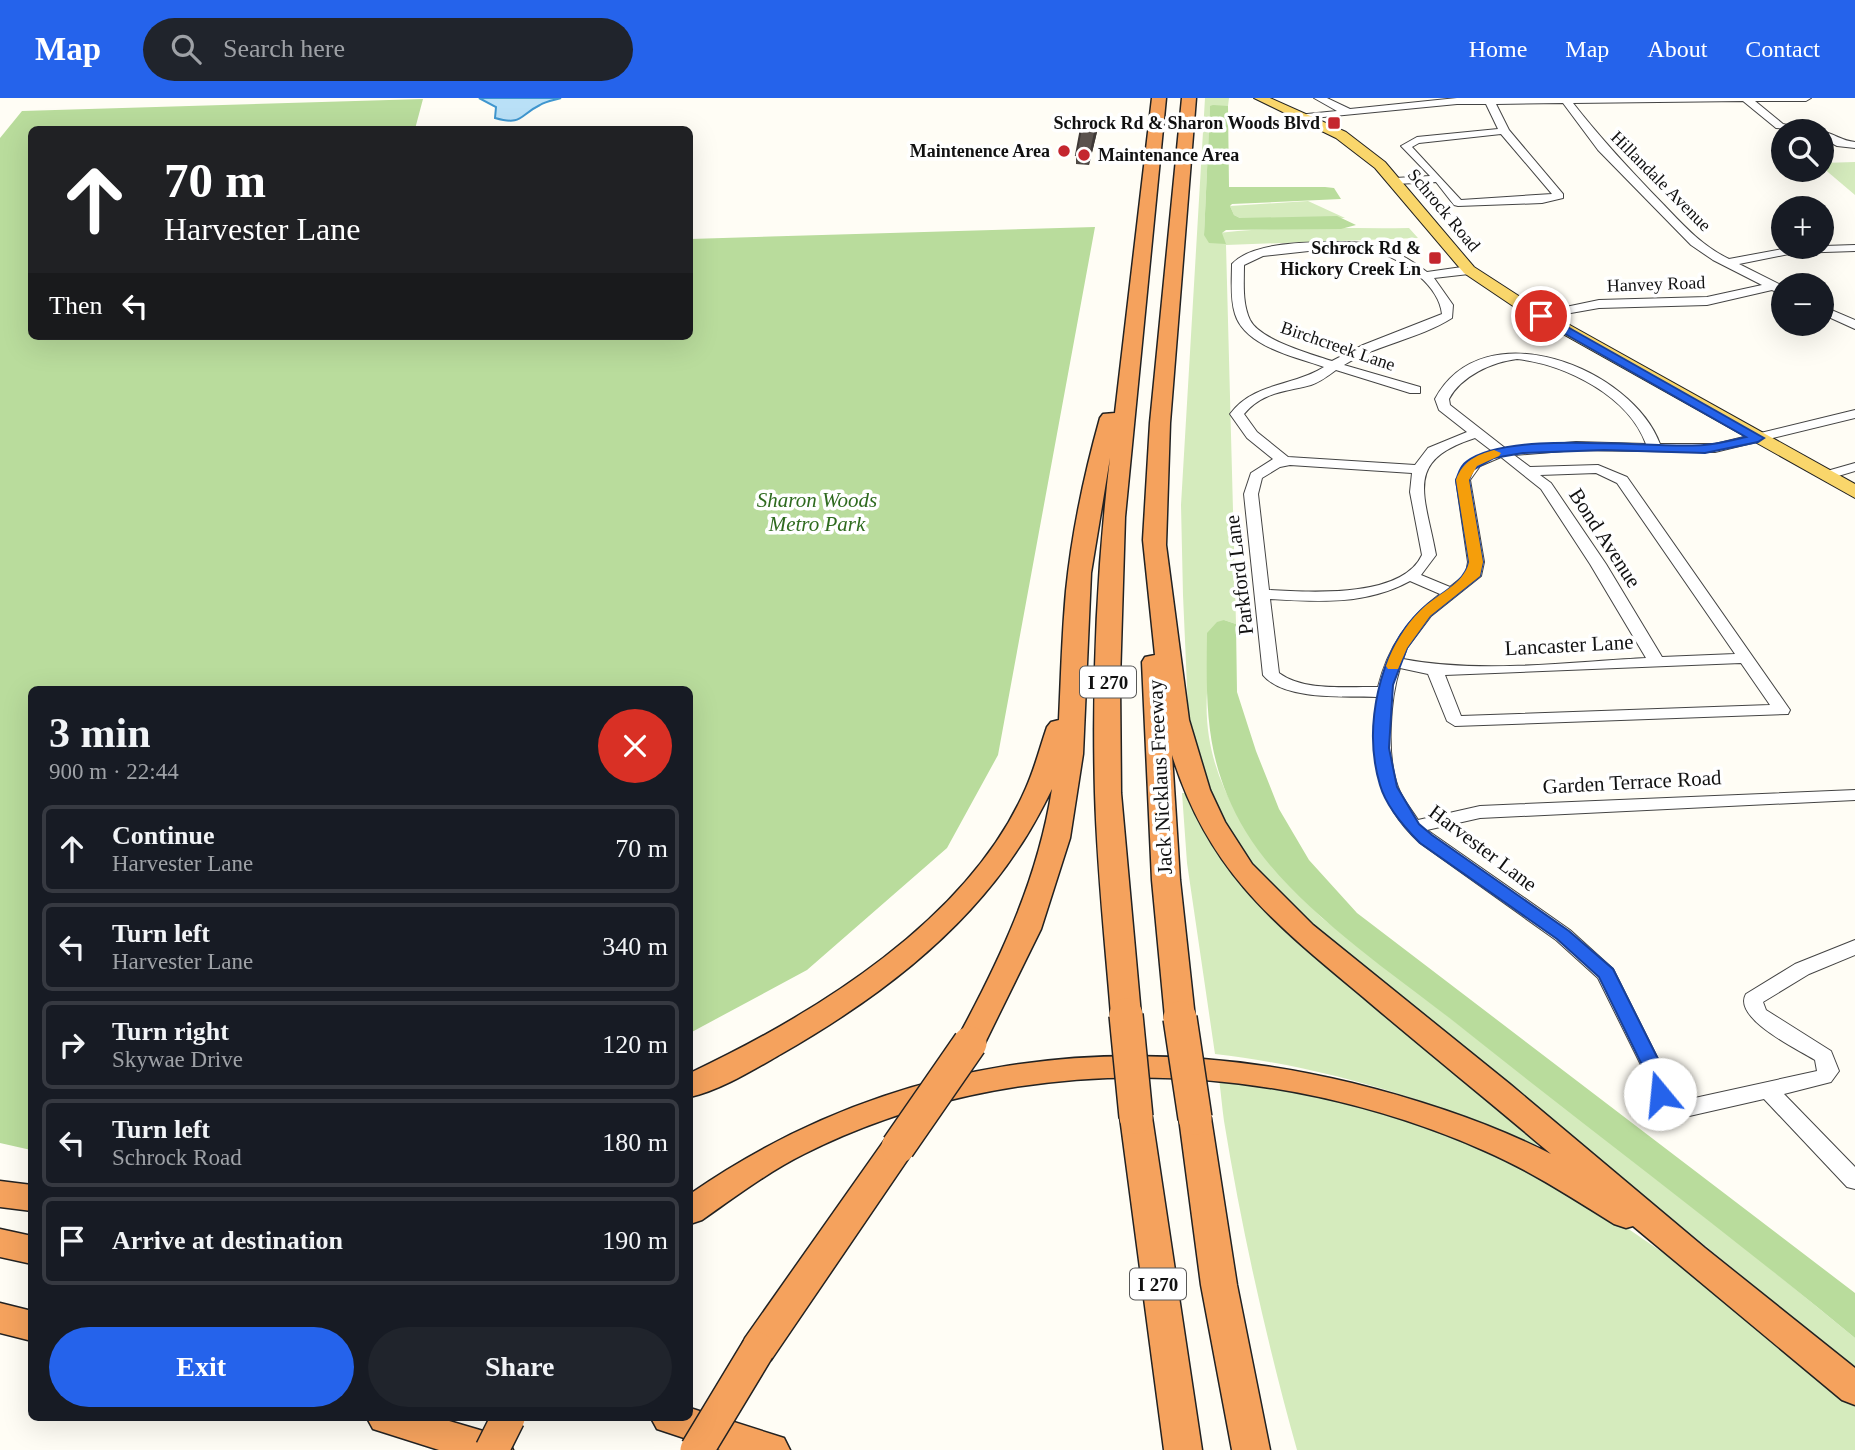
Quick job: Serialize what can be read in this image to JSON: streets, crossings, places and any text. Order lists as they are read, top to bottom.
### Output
{
  "streets": {
    "highway": ["I 270", "Jack Nicklaus Freeway"],
    "main road": ["Schrock Road"],
    "street": [
      "Hillandale Avenue",
      "Hanvey Road",
      "Birchcreek Lane",
      "Bond Avenue",
      "Parkford Lane",
      "Lancaster Lane",
      "Garden Terrace Road",
      "Harvester Lane"
    ]
  },
  "crossings": [
    ["Schrock Road", "Hanvey Road"],
    ["Bond Avenue", "Lancaster Lane"],
    ["Bond Avenue", "Harvester Lane"],
    ["Parkford Lane", "Harvester Lane"],
    ["Lancaster Lane", "Harvester Lane"],
    ["Garden Terrace Road", "Harvester Lane"]
  ],
  "parks": ["Sharon Woods Metro Park"],
  "places": {
    "transit": ["Schrock Rd & Sharon Woods Blvd", "Schrock Rd & Hickory Creek Ln"],
    "other": ["Maintenence Area", "Maintenance Area"]
  },
  "page": {
    "header": "Map",
    "search": "Search here",
    "nav": [
      "Home",
      "Map",
      "About",
      "Contact"
    ],
    "map_buttons": ["+", "−"],
    "turn": ["70 m", "Harvester Lane"],
    "then": "Then",
    "heading": ["3 min", "900 m · 22:44"],
    "list": [
      {
        "name": "Continue",
        "note": "Harvester Lane",
        "value": "70 m"
      },
      {
        "name": "Turn left",
        "note": "Harvester Lane",
        "value": "340 m"
      },
      {
        "name": "Turn right",
        "note": "Skywae Drive",
        "value": "120 m"
      },
      {
        "name": "Turn left",
        "note": "Schrock Road",
        "value": "180 m"
      },
      {
        "name": "Arrive at destination",
        "value": "190 m"
      }
    ],
    "buttons": ["Exit", "Share"]
  }
}
